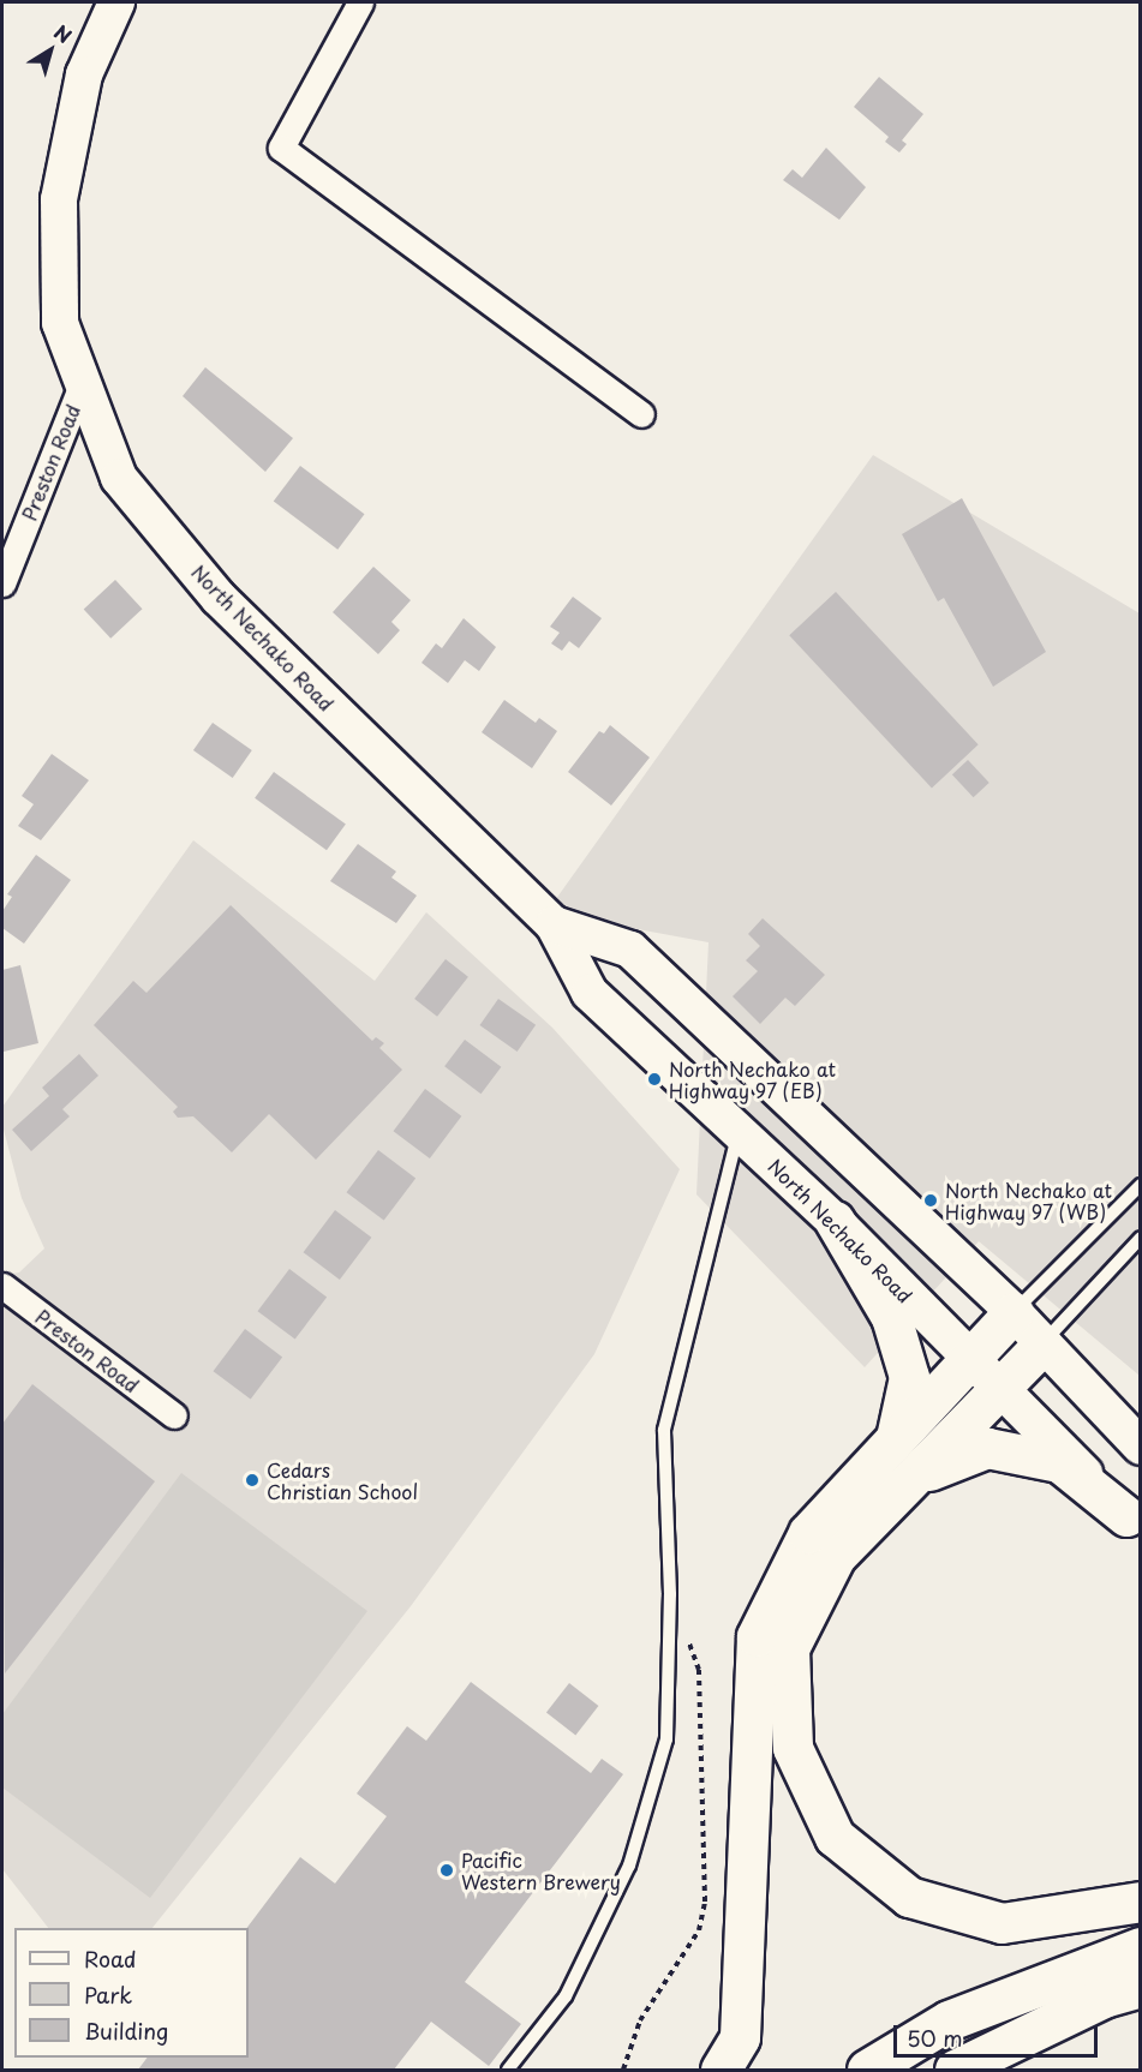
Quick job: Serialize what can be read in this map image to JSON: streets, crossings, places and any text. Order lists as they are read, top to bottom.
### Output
{
  "streets": {
    "main road": ["North Nechako Road"],
    "street": ["Preston Road"]
  },
  "crossings": [
    ["Preston Road", "North Nechako Road"]
  ],
  "places": [
    "North Nechako at Highway 97 (EB)",
    "North Nechako at Highway 97 (WB)",
    "Cedars Christian School",
    "Pacific Western Brewery"
  ],
  "legend": ["Road", "Park", "Building"],
  "scale_bar": "50 m",
  "north": "top right"
}
